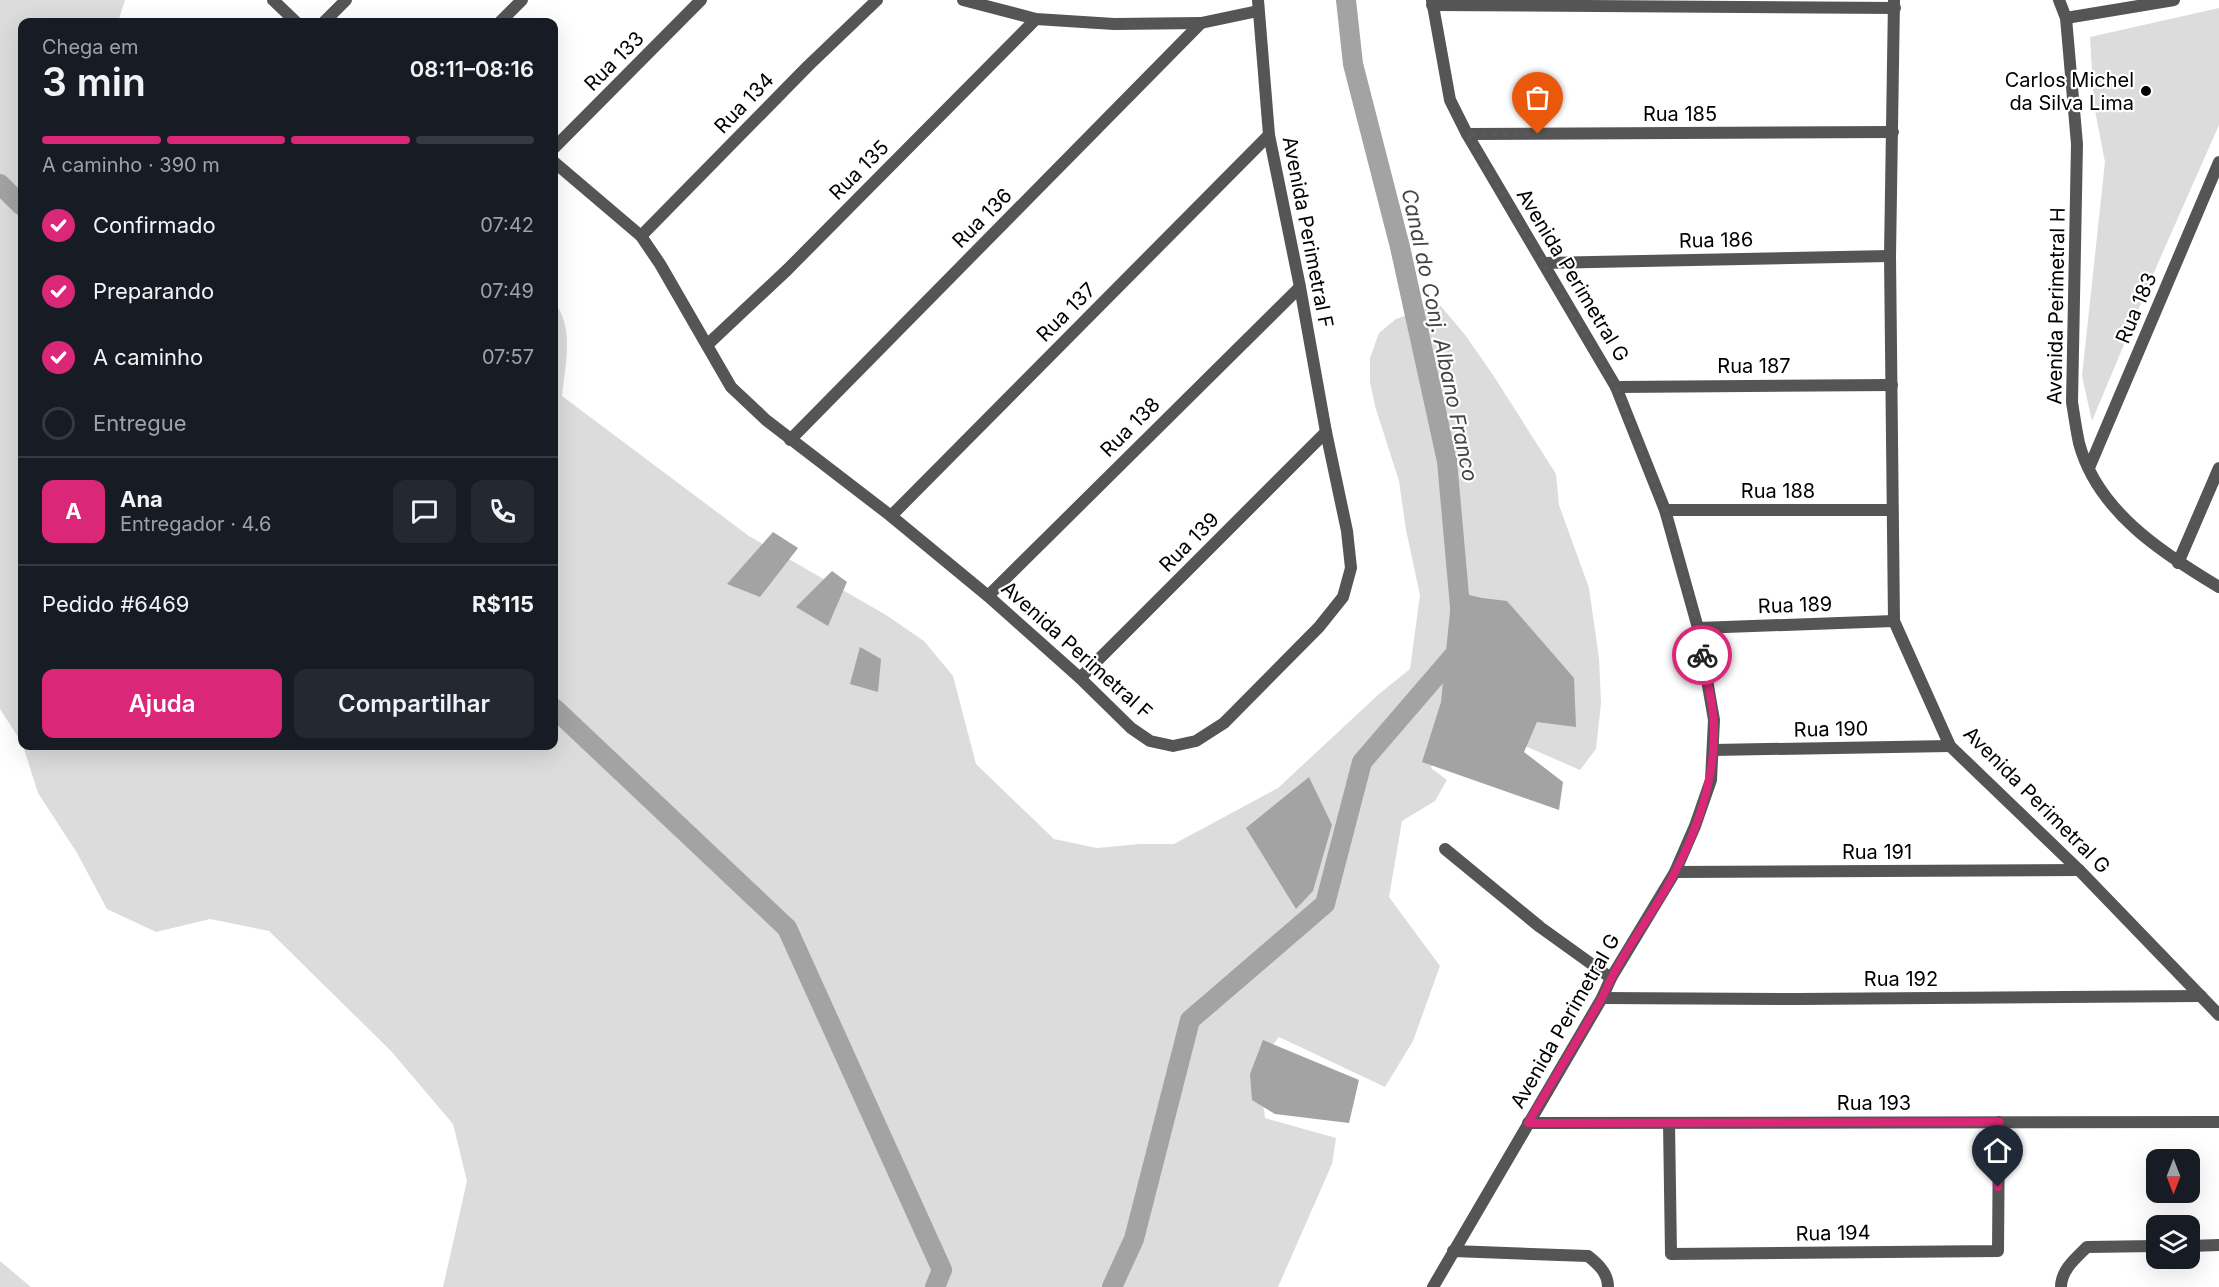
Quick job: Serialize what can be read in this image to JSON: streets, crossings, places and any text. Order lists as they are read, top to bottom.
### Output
{
  "streets": {
    "street": [
      "Rua 133",
      "Rua 134",
      "Rua 185",
      "Rua 135",
      "Rua 136",
      "Avenida Perimetral F",
      "Rua 186",
      "Avenida Perimetral G",
      "Avenida Perimetral H",
      "Rua 183",
      "Rua 137",
      "Rua 187",
      "Rua 138",
      "Rua 188",
      "Rua 139",
      "Rua 189",
      "Rua 190",
      "Rua 191",
      "Rua 192",
      "Rua 193",
      "Rua 194"
    ]
  },
  "crossings": [
    ["Rua 134", "Avenida Perimetral F"],
    ["Rua 185", "Avenida Perimetral G"],
    ["Rua 135", "Avenida Perimetral F"],
    ["Rua 136", "Avenida Perimetral F"],
    ["Avenida Perimetral F", "Rua 137"],
    ["Avenida Perimetral F", "Rua 138"],
    ["Avenida Perimetral F", "Rua 139"],
    ["Rua 186", "Avenida Perimetral G"],
    ["Avenida Perimetral G", "Rua 187"],
    ["Avenida Perimetral G", "Rua 188"],
    ["Avenida Perimetral G", "Rua 189"],
    ["Avenida Perimetral G", "Rua 190"],
    ["Avenida Perimetral G", "Rua 191"],
    ["Avenida Perimetral G", "Rua 192"],
    ["Avenida Perimetral G", "Rua 193"],
    ["Avenida Perimetral H", "Rua 183"],
    ["Rua 193", "Rua 194"]
  ],
  "water": ["Canal do Conj. Albano Franco"],
  "places": ["Carlos Michel da Silva Lima"],
  "north": "bottom",
  "page": {
    "heading": ["3 min", "Chega em", "08:11–08:16"],
    "panel": [
      "Ana",
      "Entregador · 4.6",
      "Pedido #6469",
      "R$115"
    ],
    "bar": "A caminho · 390 m",
    "list": [
      ["Confirmado", "07:42"],
      ["Preparando", "07:49"],
      ["A caminho", "07:57"],
      "Entregue"
    ],
    "round": "A",
    "buttons": ["Ajuda", "Compartilhar"]
  }
}
